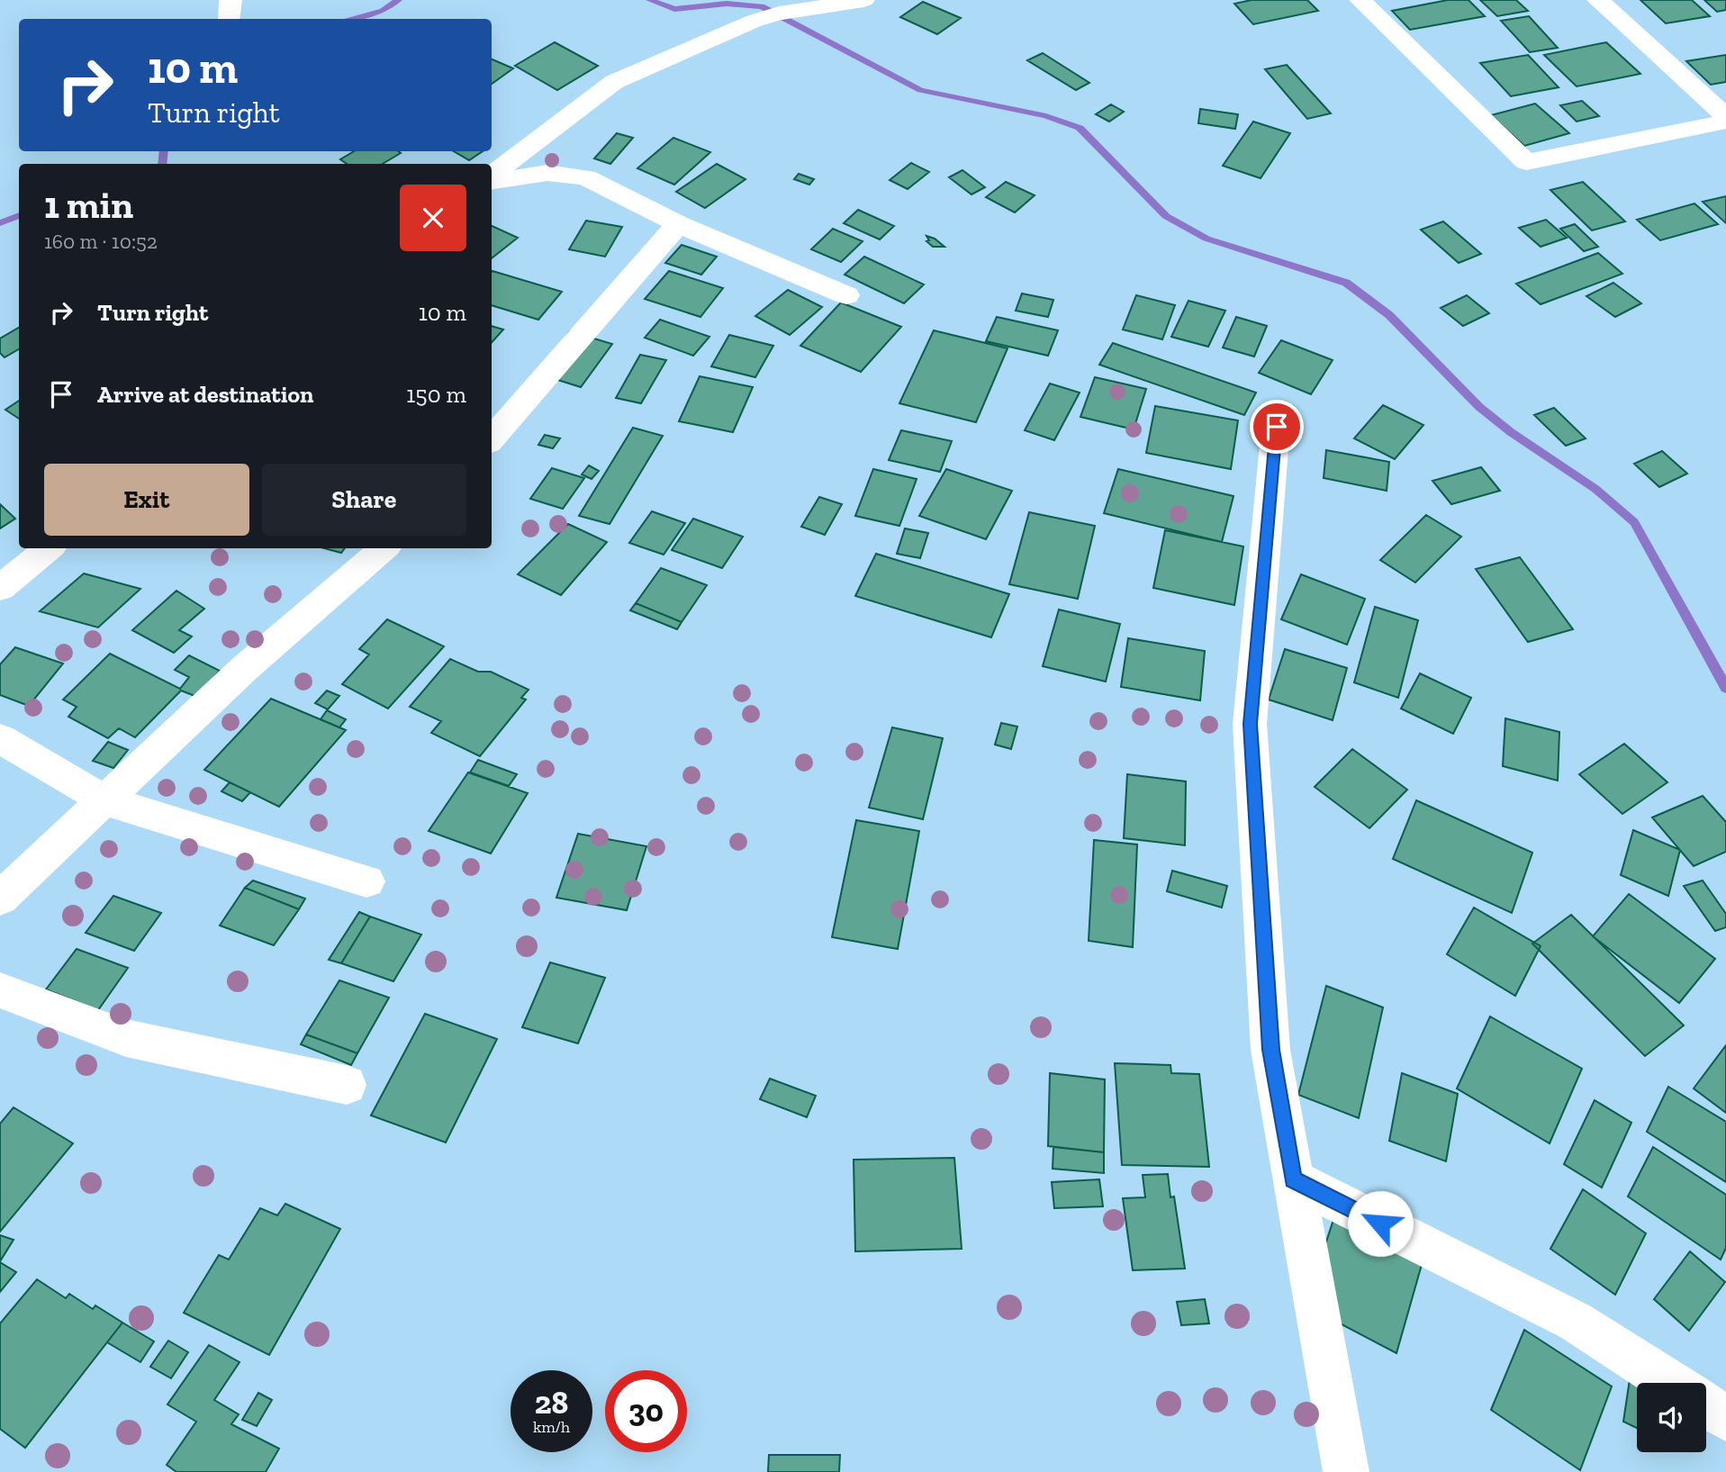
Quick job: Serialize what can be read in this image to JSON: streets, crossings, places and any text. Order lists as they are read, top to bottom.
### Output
{
  "page": {
    "turn": ["10 m", "Turn right"],
    "heading": ["1 min", "160 m · 10:52"],
    "list": [
      {
        "name": "Turn right",
        "value": "10 m"
      },
      {
        "name": "Arrive at destination",
        "value": "150 m"
      }
    ],
    "buttons": ["Exit", "Share"],
    "speed": "28 km/h",
    "limit": "30"
  }
}
